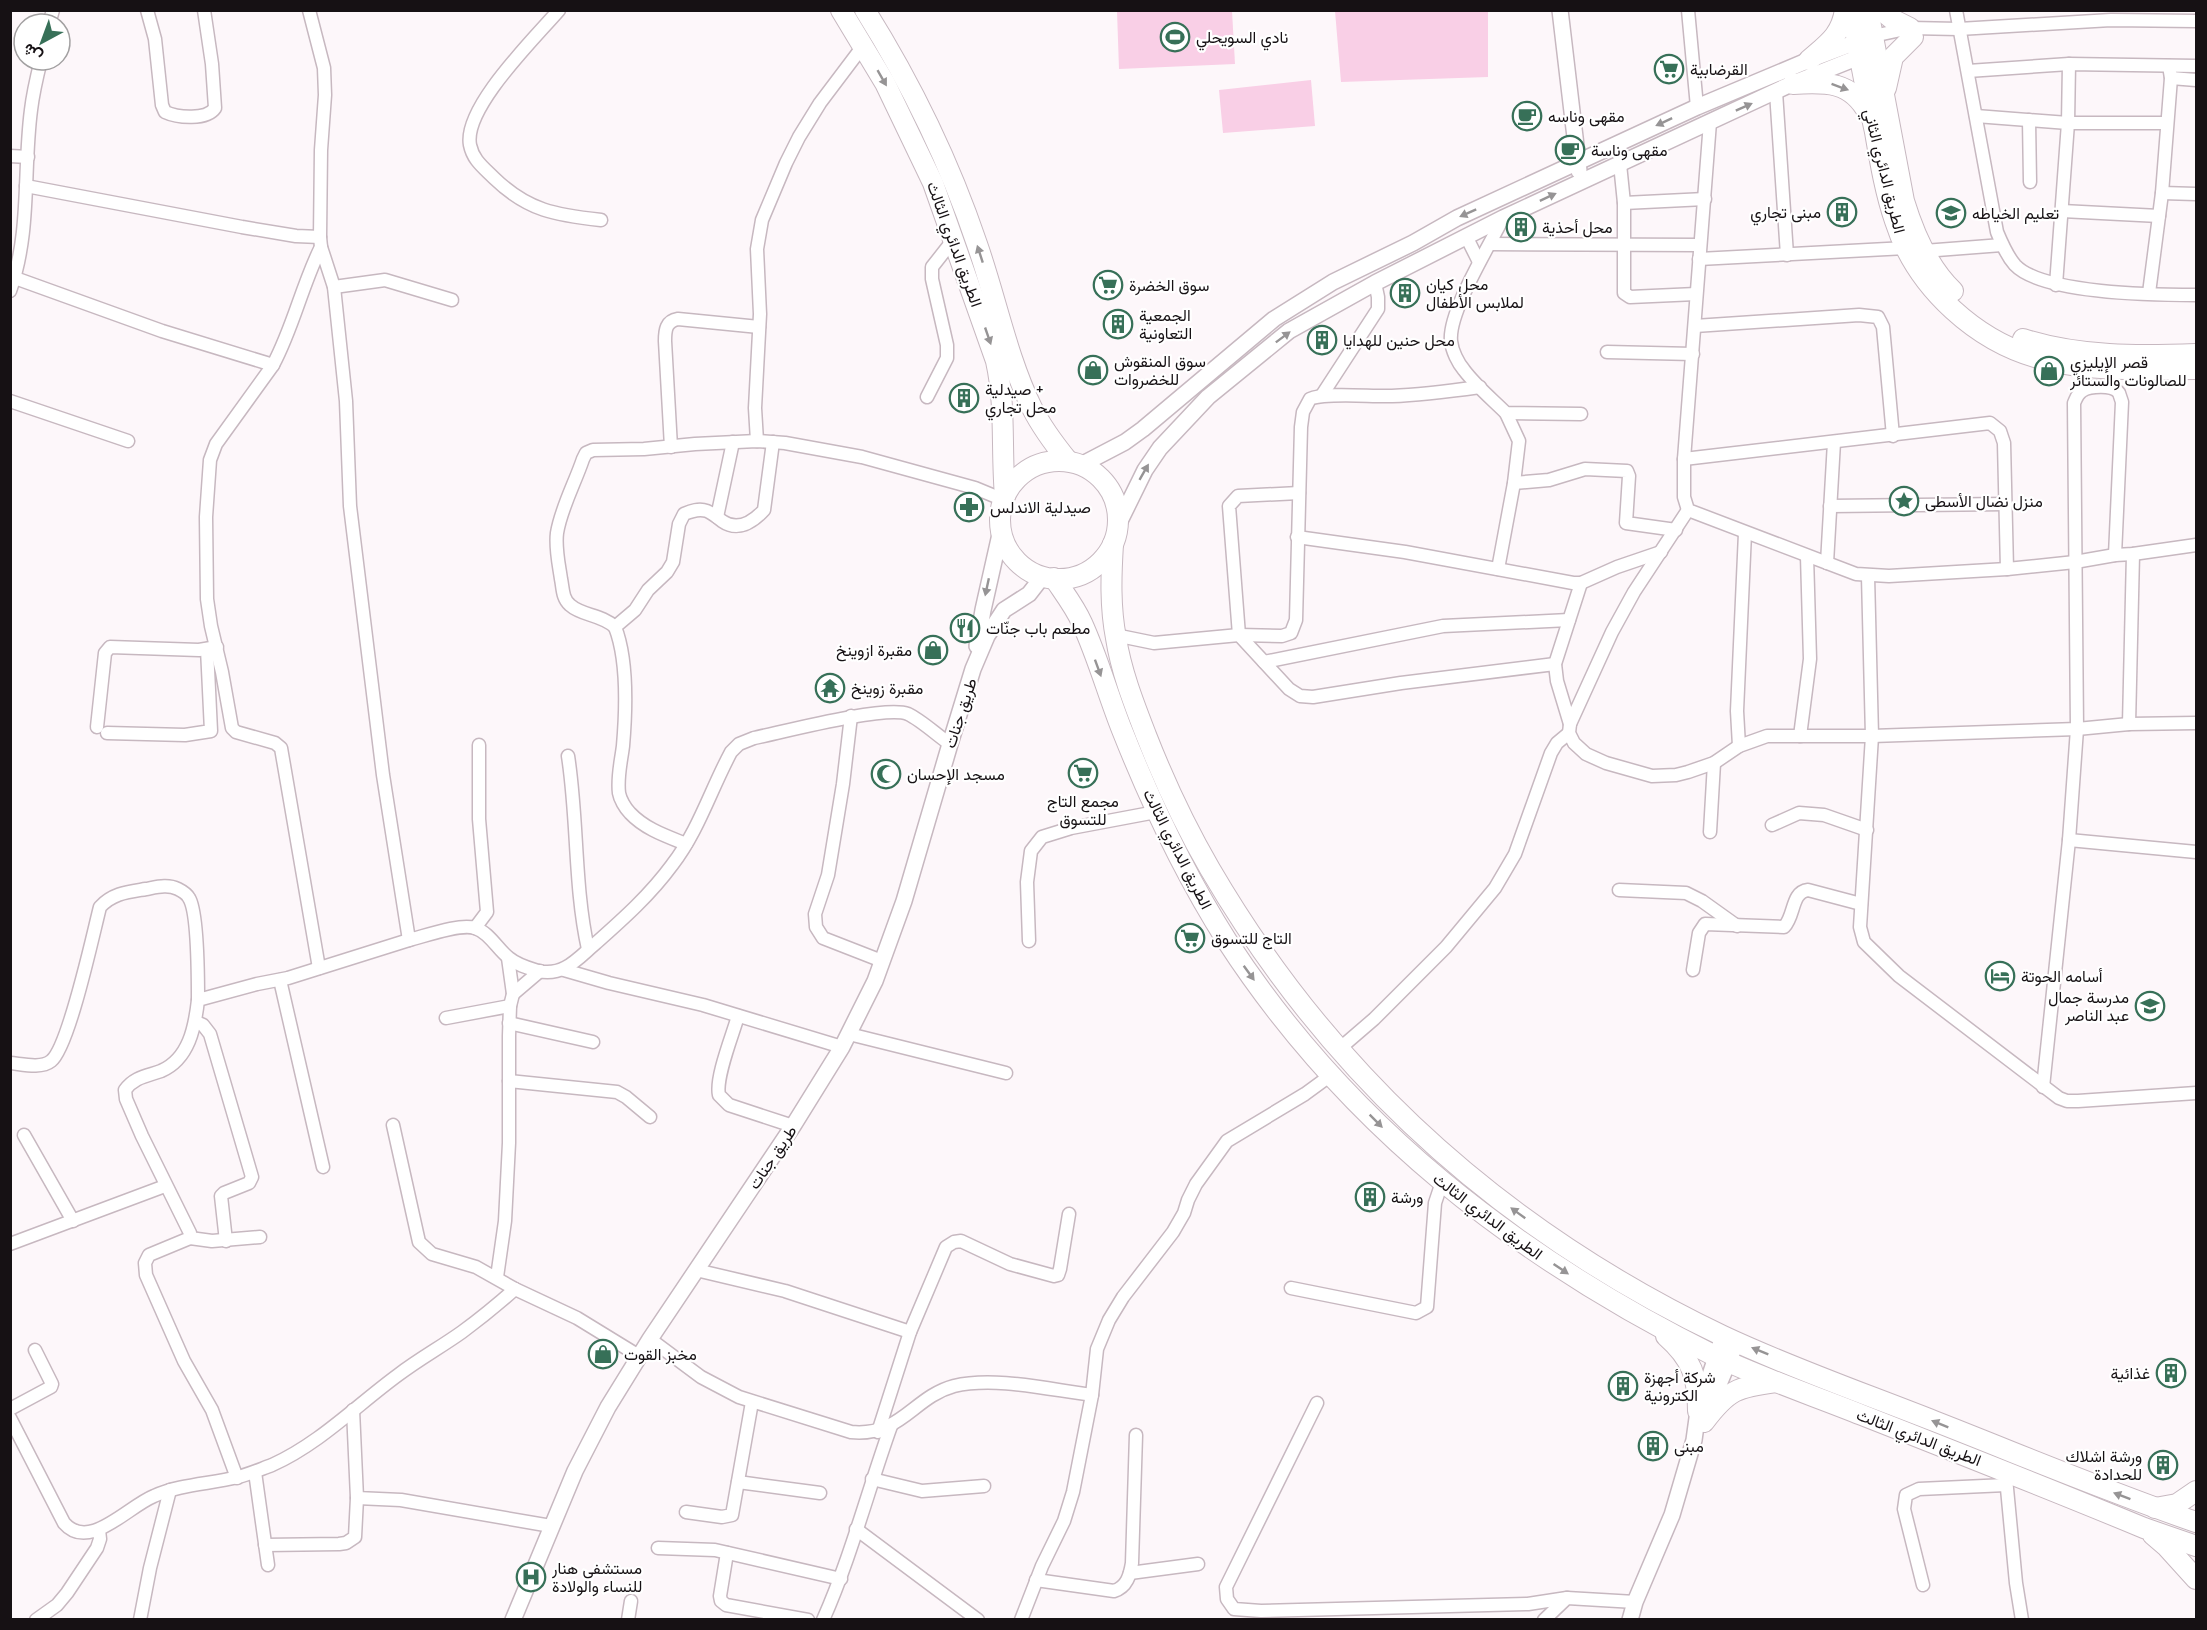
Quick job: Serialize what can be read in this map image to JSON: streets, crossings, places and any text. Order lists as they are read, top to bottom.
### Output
{
  "streets": {
    "main road": ["الطريق الدائري الثاني", "الطريق الدائري الثالث"],
    "street": ["طريق جنات"]
  },
  "places": {
    "sports": ["نادي السويحلي"],
    "supermarket": [
      "القرضابية",
      "سوق الخضرة",
      "مجمع التاج للتسوق",
      "التاج للتسوق"
    ],
    "cafe": ["مقهى وناسه", "مقهى وناسة"],
    "building": [
      "مبنى تجاري",
      "محل أحذية",
      "محل كيان لملابس الأطفال",
      "الجمعية التعاونية",
      "محل حنين للهدايا",
      "صيدلية + محل تجاري",
      "ورشة",
      "غذائية",
      "شركة أجهزة الكترونية",
      "مبنى",
      "ورشة اشلاك للحدادة"
    ],
    "school or university": ["تعليم الخياطه", "مدرسة جمال عبد الناصر"],
    "shop": [
      "سوق المنقوش للخضروات",
      "قصر الإيليزي للصالونات والستائر",
      "مقبرة ازوينخ",
      "مخبز القوت"
    ],
    "place": ["منزل نضال الأسطى"],
    "pharmacy": ["صيدلية الاندلس"],
    "restaurant": ["مطعم باب جنّات"],
    "temple": ["مقبرة زوينخ"],
    "mosque": ["مسجد الإحسان"],
    "hotel": ["أسامه الحوتة"],
    "hospital": ["مستشفى هنار للنساء والولادة"]
  },
  "north": "bottom left"
}
